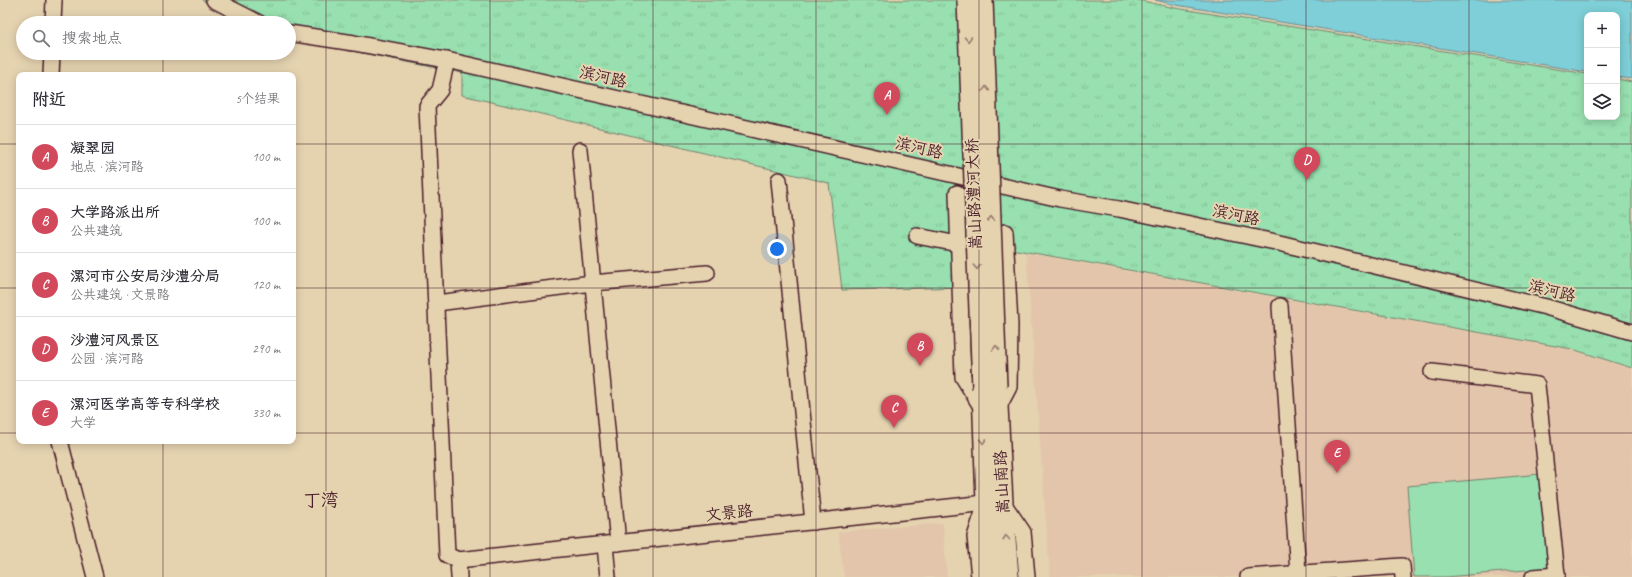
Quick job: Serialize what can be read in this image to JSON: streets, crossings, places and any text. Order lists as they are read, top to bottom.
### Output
{
  "streets": {
    "main road": ["嵩山路澧河大桥", "嵩山南路"],
    "street": ["滨河路", "文景路"]
  },
  "crossings": [
    ["嵩山路澧河大桥", "嵩山南路"],
    ["嵩山南路", "文景路"]
  ],
  "districts": ["丁湾"],
  "page": {
    "map_buttons": ["+", "−"],
    "search": "搜索地点",
    "heading": ["附近", "5个结果"],
    "pins": [
      "A",
      "D",
      "B",
      "C",
      "E"
    ],
    "list": [
      {
        "mark": "A",
        "name": "凝翠园",
        "note": "地点 · 滨河路",
        "value": "100 m"
      },
      {
        "mark": "B",
        "name": "大学路派出所",
        "note": "公共建筑",
        "value": "100 m"
      },
      {
        "mark": "C",
        "name": "漯河市公安局沙澧分局",
        "note": "公共建筑 · 文景路",
        "value": "120 m"
      },
      {
        "mark": "D",
        "name": "沙澧河风景区",
        "note": "公园 · 滨河路",
        "value": "290 m"
      },
      {
        "mark": "E",
        "name": "漯河医学高等专科学校",
        "note": "大学",
        "value": "330 m"
      }
    ]
  }
}
